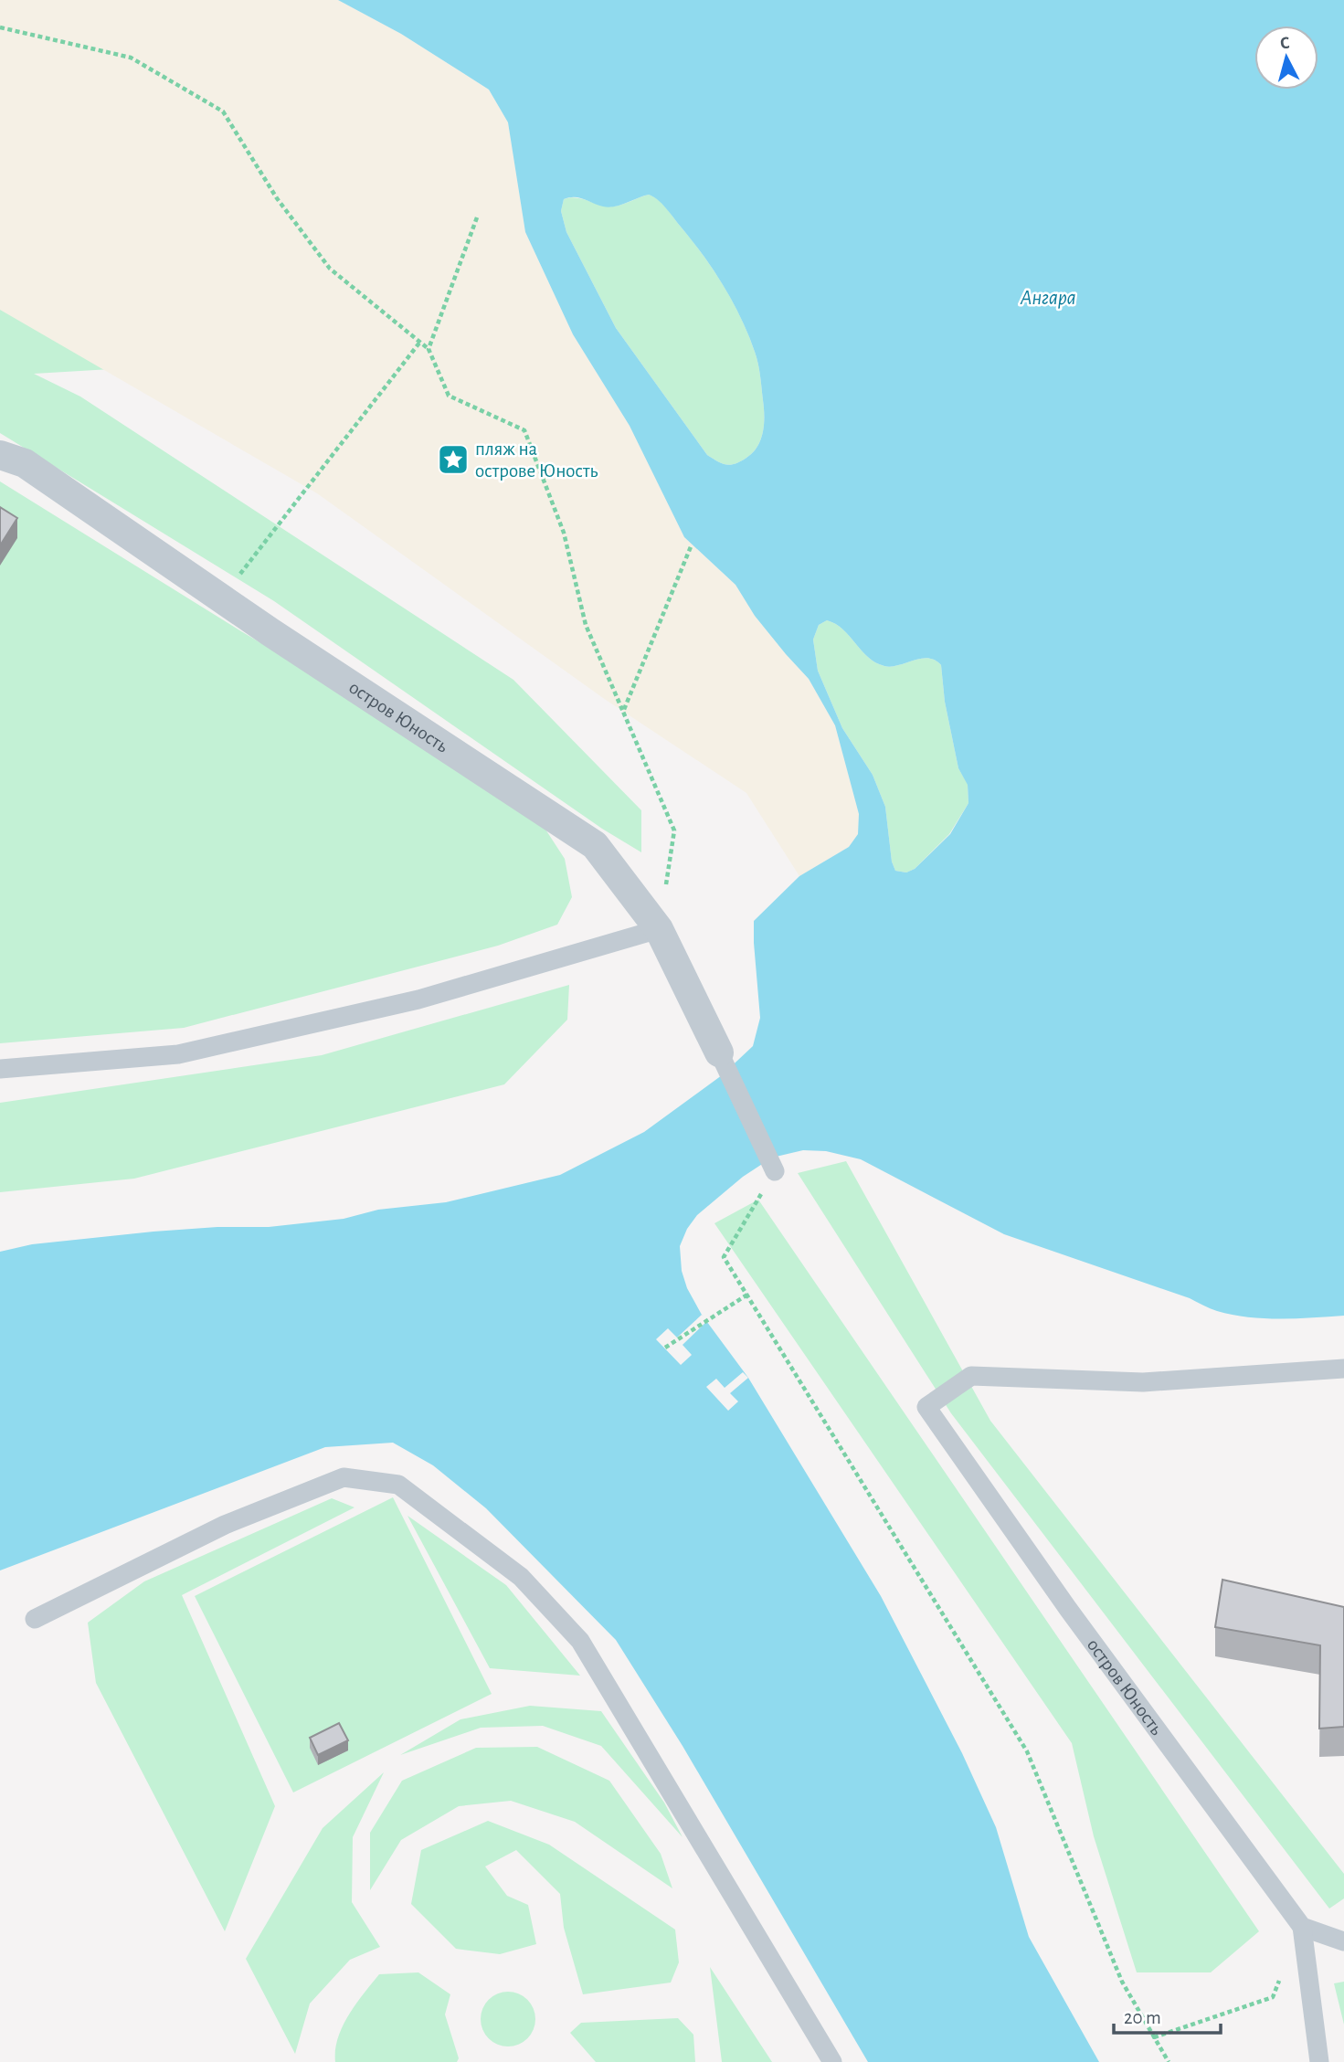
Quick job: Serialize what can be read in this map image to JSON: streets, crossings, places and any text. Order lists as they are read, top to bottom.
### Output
{
  "streets": {
    "street": ["остров Юность"]
  },
  "water": ["Ангара"],
  "places": {
    "place": ["пляж на острове Юность"]
  },
  "scale_bar": "20 m",
  "north": "top"
}
